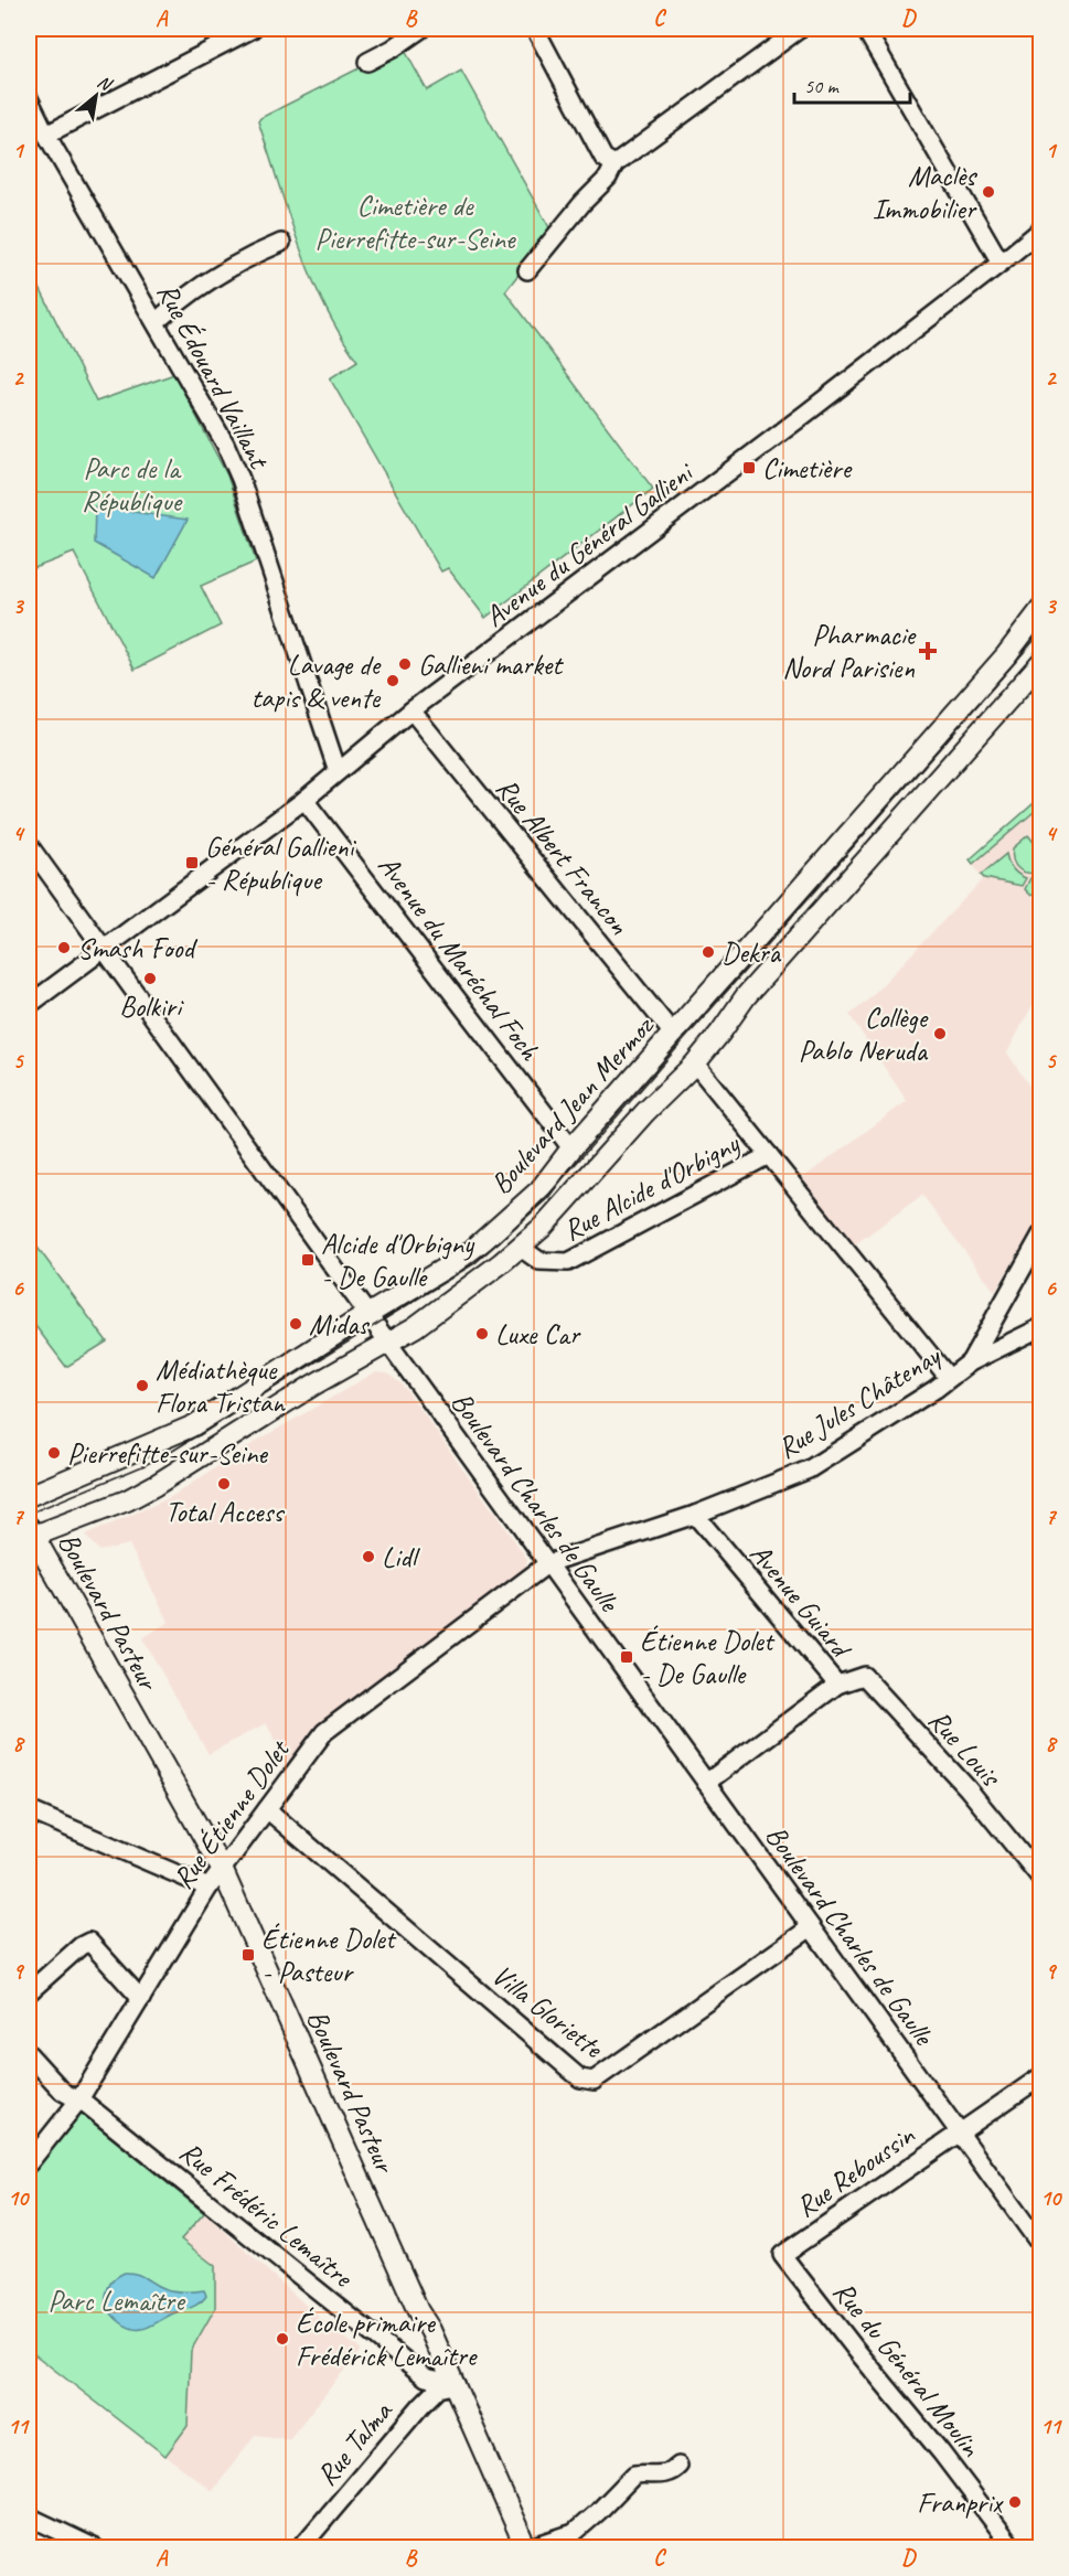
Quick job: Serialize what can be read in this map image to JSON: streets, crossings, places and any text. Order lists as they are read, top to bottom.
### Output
{
  "streets": {
    "main road": ["Boulevard Jean Mermoz", "Boulevard Pasteur"],
    "street": [
      "Rue Édouard Vaillant",
      "Avenue du Général Gallieni",
      "Rue Albert Francon",
      "Avenue du Maréchal Foch",
      "Rue Alcide d'Orbigny",
      "Rue Jules Châtenay",
      "Boulevard Charles de Gaulle",
      "Avenue Guiard",
      "Rue Louis",
      "Rue Étienne Dolet",
      "Villa Gloriette",
      "Rue Reboussin",
      "Rue Frédéric Lemaître",
      "Rue du Général Moulin",
      "Rue Talma"
    ]
  },
  "crossings": [
    ["Rue Édouard Vaillant", "Avenue du Général Gallieni"],
    ["Avenue du Général Gallieni", "Rue Albert Francon"],
    ["Avenue du Général Gallieni", "Avenue du Maréchal Foch"],
    ["Avenue du Général Gallieni", "Boulevard Charles de Gaulle"],
    ["Rue Albert Francon", "Boulevard Jean Mermoz"],
    ["Avenue du Maréchal Foch", "Boulevard Jean Mermoz"],
    ["Boulevard Jean Mermoz", "Boulevard Charles de Gaulle"],
    ["Rue Jules Châtenay", "Boulevard Charles de Gaulle"],
    ["Rue Jules Châtenay", "Avenue Guiard"],
    ["Rue Jules Châtenay", "Rue Étienne Dolet"],
    ["Boulevard Charles de Gaulle", "Avenue Guiard"],
    ["Boulevard Charles de Gaulle", "Rue Étienne Dolet"],
    ["Boulevard Charles de Gaulle", "Villa Gloriette"],
    ["Boulevard Charles de Gaulle", "Rue Reboussin"],
    ["Avenue Guiard", "Rue Louis"],
    ["Boulevard Pasteur", "Rue Étienne Dolet"],
    ["Boulevard Pasteur", "Rue Frédéric Lemaître"],
    ["Boulevard Pasteur", "Rue Talma"],
    ["Rue Étienne Dolet", "Villa Gloriette"],
    ["Rue Étienne Dolet", "Rue Frédéric Lemaître"],
    ["Rue Reboussin", "Rue du Général Moulin"],
    ["Rue Frédéric Lemaître", "Rue Talma"]
  ],
  "parks": ["Cimetière de Pierrefitte-sur-Seine", "Parc de la République", "Parc Lemaître"],
  "places": {
    "other": [
      "Maclès Immobilier",
      "Gallieni market",
      "Lavage de tapis & vente",
      "Smash Food",
      "Dekra",
      "Bolkiri",
      "Collège Pablo Neruda",
      "Midas",
      "Luxe Car",
      "Médiathèque Flora Tristan",
      "Pierrefitte-sur-Seine",
      "Total Access",
      "Lidl",
      "École primaire Frédérick Lemaître",
      "Franprix"
    ],
    "transit": [
      "Cimetière",
      "Général Gallieni - République",
      "Alcide d'Orbigny - De Gaulle",
      "Étienne Dolet - De Gaulle",
      "Étienne Dolet - Pasteur"
    ],
    "health": ["Pharmacie Nord Parisien"]
  },
  "scale_bar": "50 m",
  "north": "top right",
  "grid": {
    "columns": [
      "A",
      "B",
      "C",
      "D"
    ],
    "rows": [
      "1",
      "2",
      "3",
      "4",
      "5",
      "6",
      "7",
      "8",
      "9",
      "10",
      "11"
    ]
  }
}
